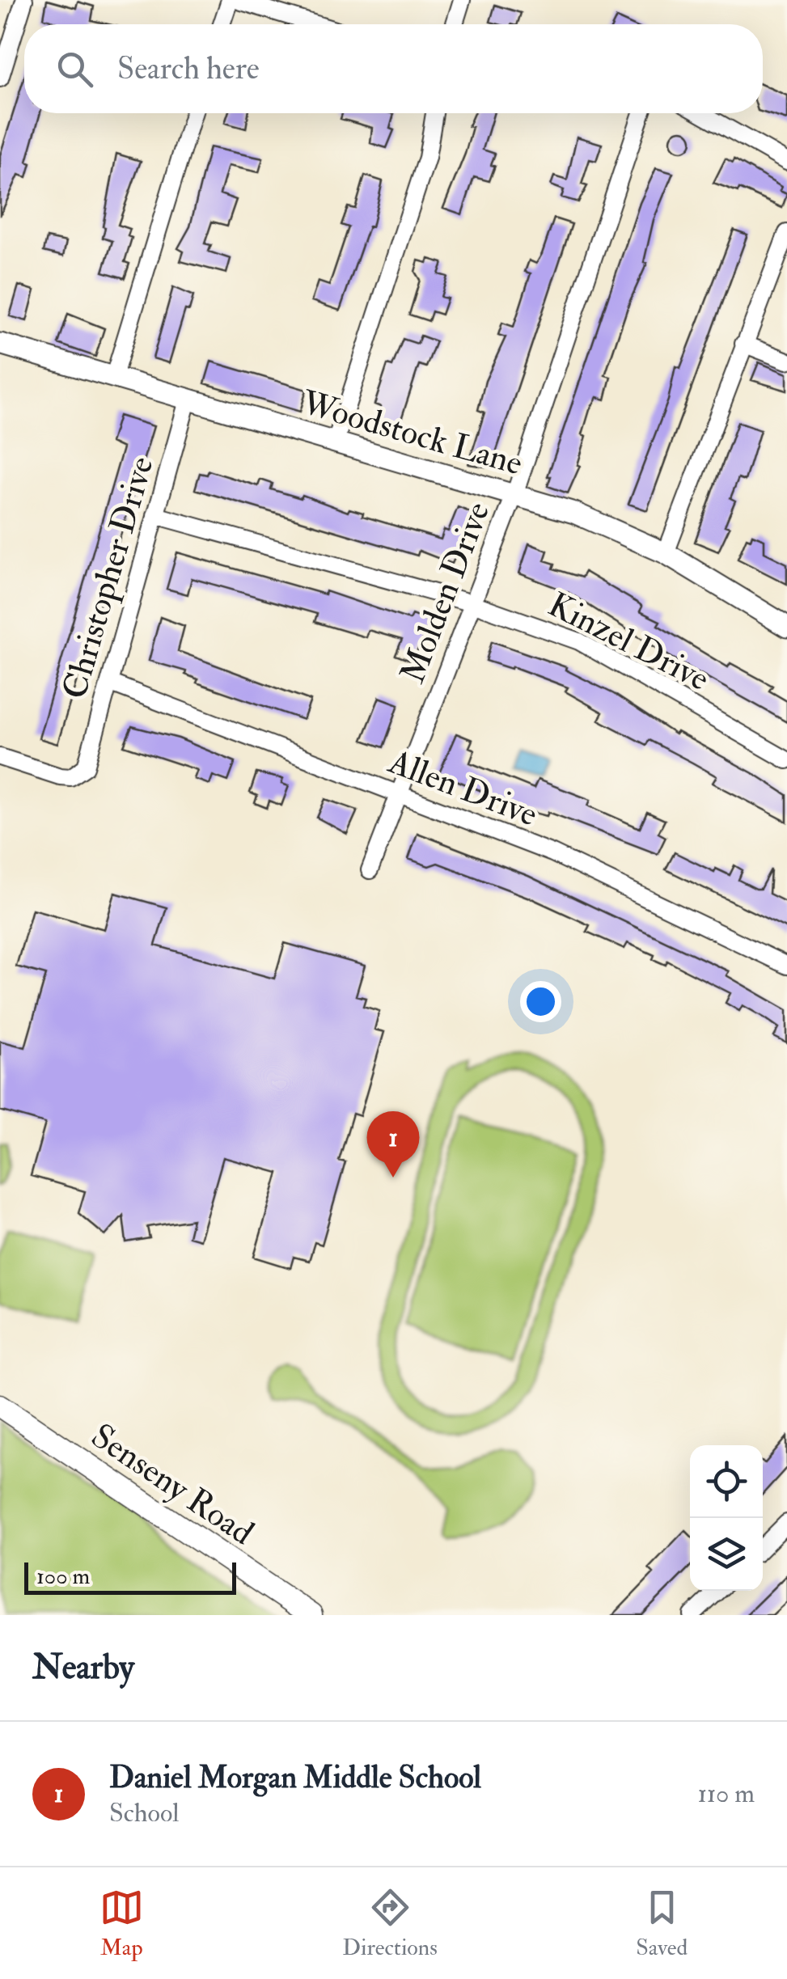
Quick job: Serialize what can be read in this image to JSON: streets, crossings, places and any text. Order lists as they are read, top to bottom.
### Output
{
  "streets": {
    "main road": ["Senseny Road"],
    "street": [
      "Woodstock Lane",
      "Christopher Drive",
      "Molden Drive",
      "Kinzel Drive",
      "Allen Drive"
    ]
  },
  "crossings": [
    ["Woodstock Lane", "Christopher Drive"],
    ["Woodstock Lane", "Molden Drive"],
    ["Christopher Drive", "Kinzel Drive"],
    ["Christopher Drive", "Allen Drive"],
    ["Molden Drive", "Kinzel Drive"],
    ["Molden Drive", "Allen Drive"]
  ],
  "scale_bar": "100 m",
  "page": {
    "search": "Search here",
    "pins": "1",
    "scale": "100 m",
    "heading": "Nearby",
    "list": [
      {
        "mark": "1",
        "name": "Daniel Morgan Middle School",
        "note": "School",
        "value": "110 m"
      }
    ],
    "nav": ["Map", "Directions", "Saved"]
  }
}
